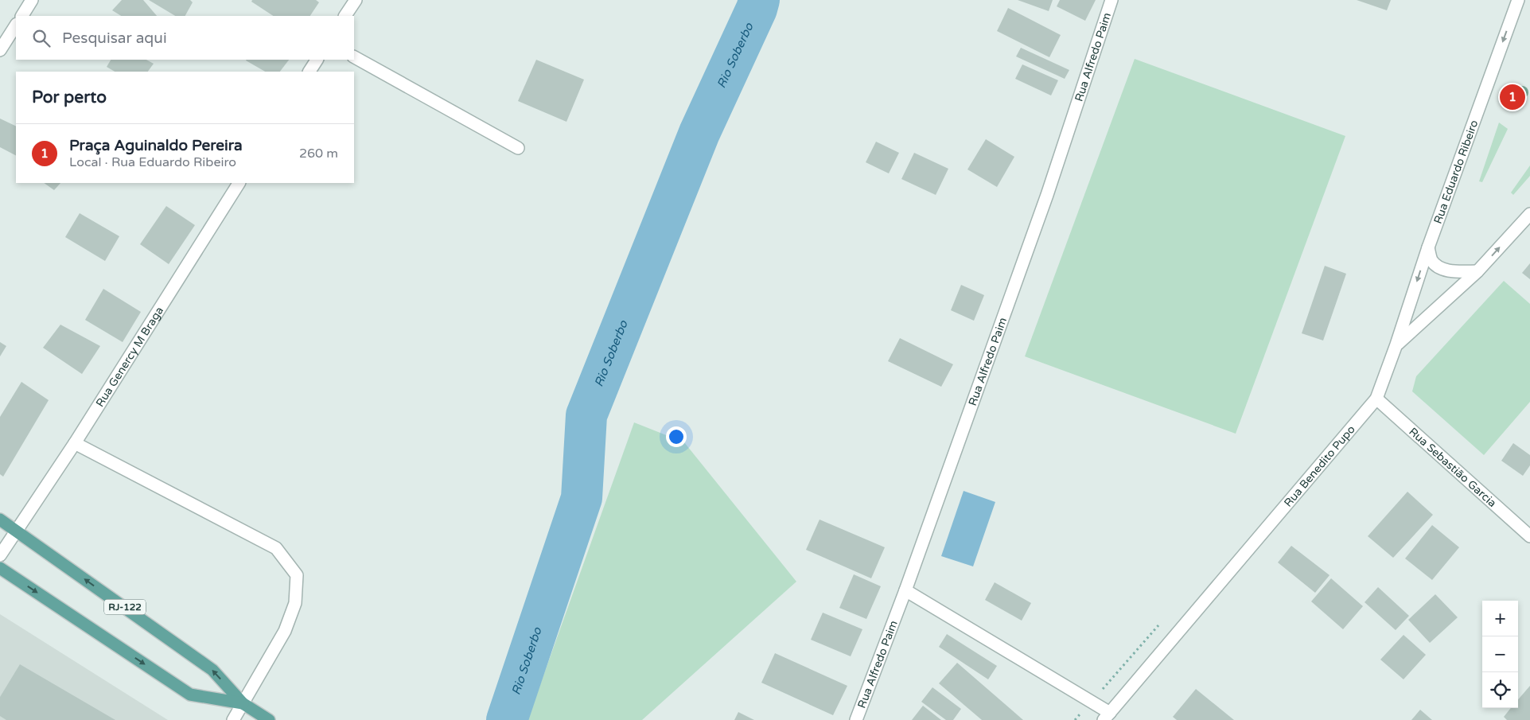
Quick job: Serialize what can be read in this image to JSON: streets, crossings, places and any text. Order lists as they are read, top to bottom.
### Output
{
  "streets": {
    "main road": ["RJ-122"],
    "street": [
      "Rua Alfredo Paim",
      "Rua Eduardo Ribeiro",
      "Rua Genercy M Braga",
      "Rua Benedito Pupo",
      "Rua Sebastião Garcia"
    ]
  },
  "crossings": [
    ["Rua Eduardo Ribeiro", "Rua Benedito Pupo"],
    ["Rua Genercy M Braga", "RJ-122"],
    ["Rua Benedito Pupo", "Rua Sebastião Garcia"]
  ],
  "one_way": ["Rua Eduardo Ribeiro"],
  "water": ["Rio Soberbo"],
  "page": {
    "search": "Pesquisar aqui",
    "heading": "Por perto",
    "pins": "1",
    "list": [
      {
        "mark": "1",
        "name": "Praça Aguinaldo Pereira",
        "note": "Local · Rua Eduardo Ribeiro",
        "value": "260 m"
      }
    ],
    "map_buttons": ["+", "−"]
  }
}
